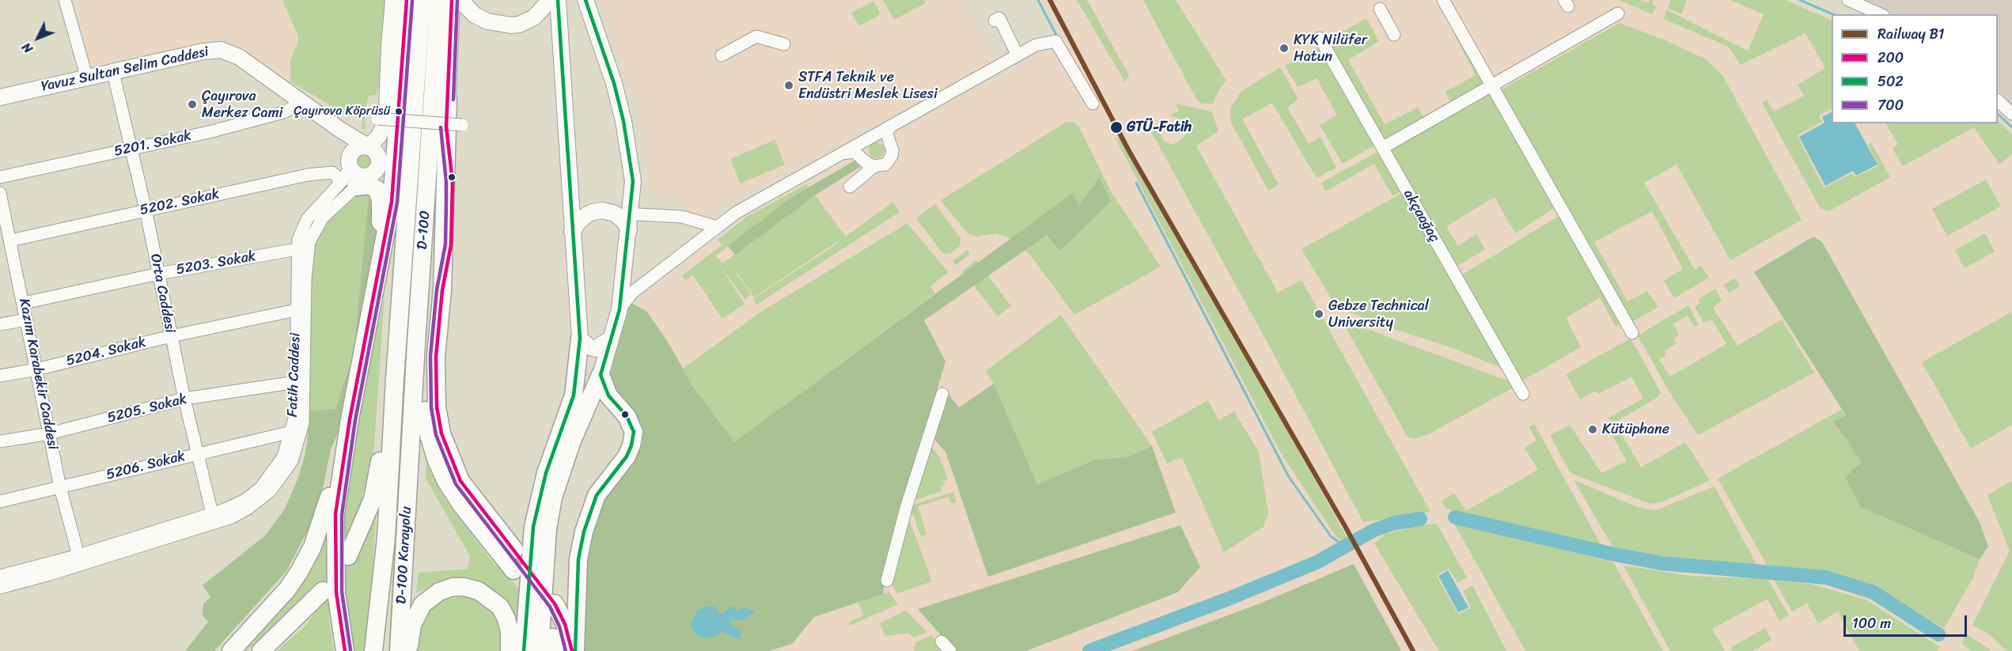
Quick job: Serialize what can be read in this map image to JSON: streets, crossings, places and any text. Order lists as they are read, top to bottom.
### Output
{
  "streets": {
    "highway": ["D-100", "D-100 Karayolu"],
    "main road": ["Yavuz Sultan Selim Caddesi"],
    "street": [
      "5201. Sokak",
      "5202. Sokak",
      "akçaağaç",
      "5203. Sokak",
      "Orta Caddesi",
      "5204. Sokak",
      "Kazım Karabekir Caddesi",
      "Fatih Caddesi",
      "5205. Sokak",
      "5206. Sokak"
    ]
  },
  "crossings": [
    ["Yavuz Sultan Selim Caddesi", "5201. Sokak"],
    ["Yavuz Sultan Selim Caddesi", "Orta Caddesi"],
    ["5201. Sokak", "Orta Caddesi"],
    ["5202. Sokak", "Orta Caddesi"],
    ["5202. Sokak", "Kazım Karabekir Caddesi"],
    ["5202. Sokak", "Fatih Caddesi"],
    ["D-100", "D-100 Karayolu"],
    ["5203. Sokak", "Orta Caddesi"],
    ["5203. Sokak", "Kazım Karabekir Caddesi"],
    ["5203. Sokak", "Fatih Caddesi"],
    ["Orta Caddesi", "5204. Sokak"],
    ["Orta Caddesi", "Fatih Caddesi"],
    ["Orta Caddesi", "5205. Sokak"],
    ["Orta Caddesi", "5206. Sokak"],
    ["5204. Sokak", "Kazım Karabekir Caddesi"],
    ["5204. Sokak", "Fatih Caddesi"],
    ["Kazım Karabekir Caddesi", "Fatih Caddesi"],
    ["Kazım Karabekir Caddesi", "5205. Sokak"],
    ["Kazım Karabekir Caddesi", "5206. Sokak"],
    ["Fatih Caddesi", "5205. Sokak"],
    ["Fatih Caddesi", "5206. Sokak"]
  ],
  "places": [
    "KYK Nilüfer Hatun",
    "STFA Teknik ve Endüstri Meslek Lisesi",
    "Çayırova Merkez Cami",
    "Çayırova Köprüsü",
    "GTÜ-Fatih",
    "Gebze Technical University",
    "Kütüphane"
  ],
  "lines": [
    "rail line B1",
    "transit line 200",
    "transit line 502",
    "transit line 700"
  ],
  "legend": [
    "Railway B1",
    "200",
    "502",
    "700"
  ],
  "scale_bar": "100 m",
  "north": "bottom left"
}
